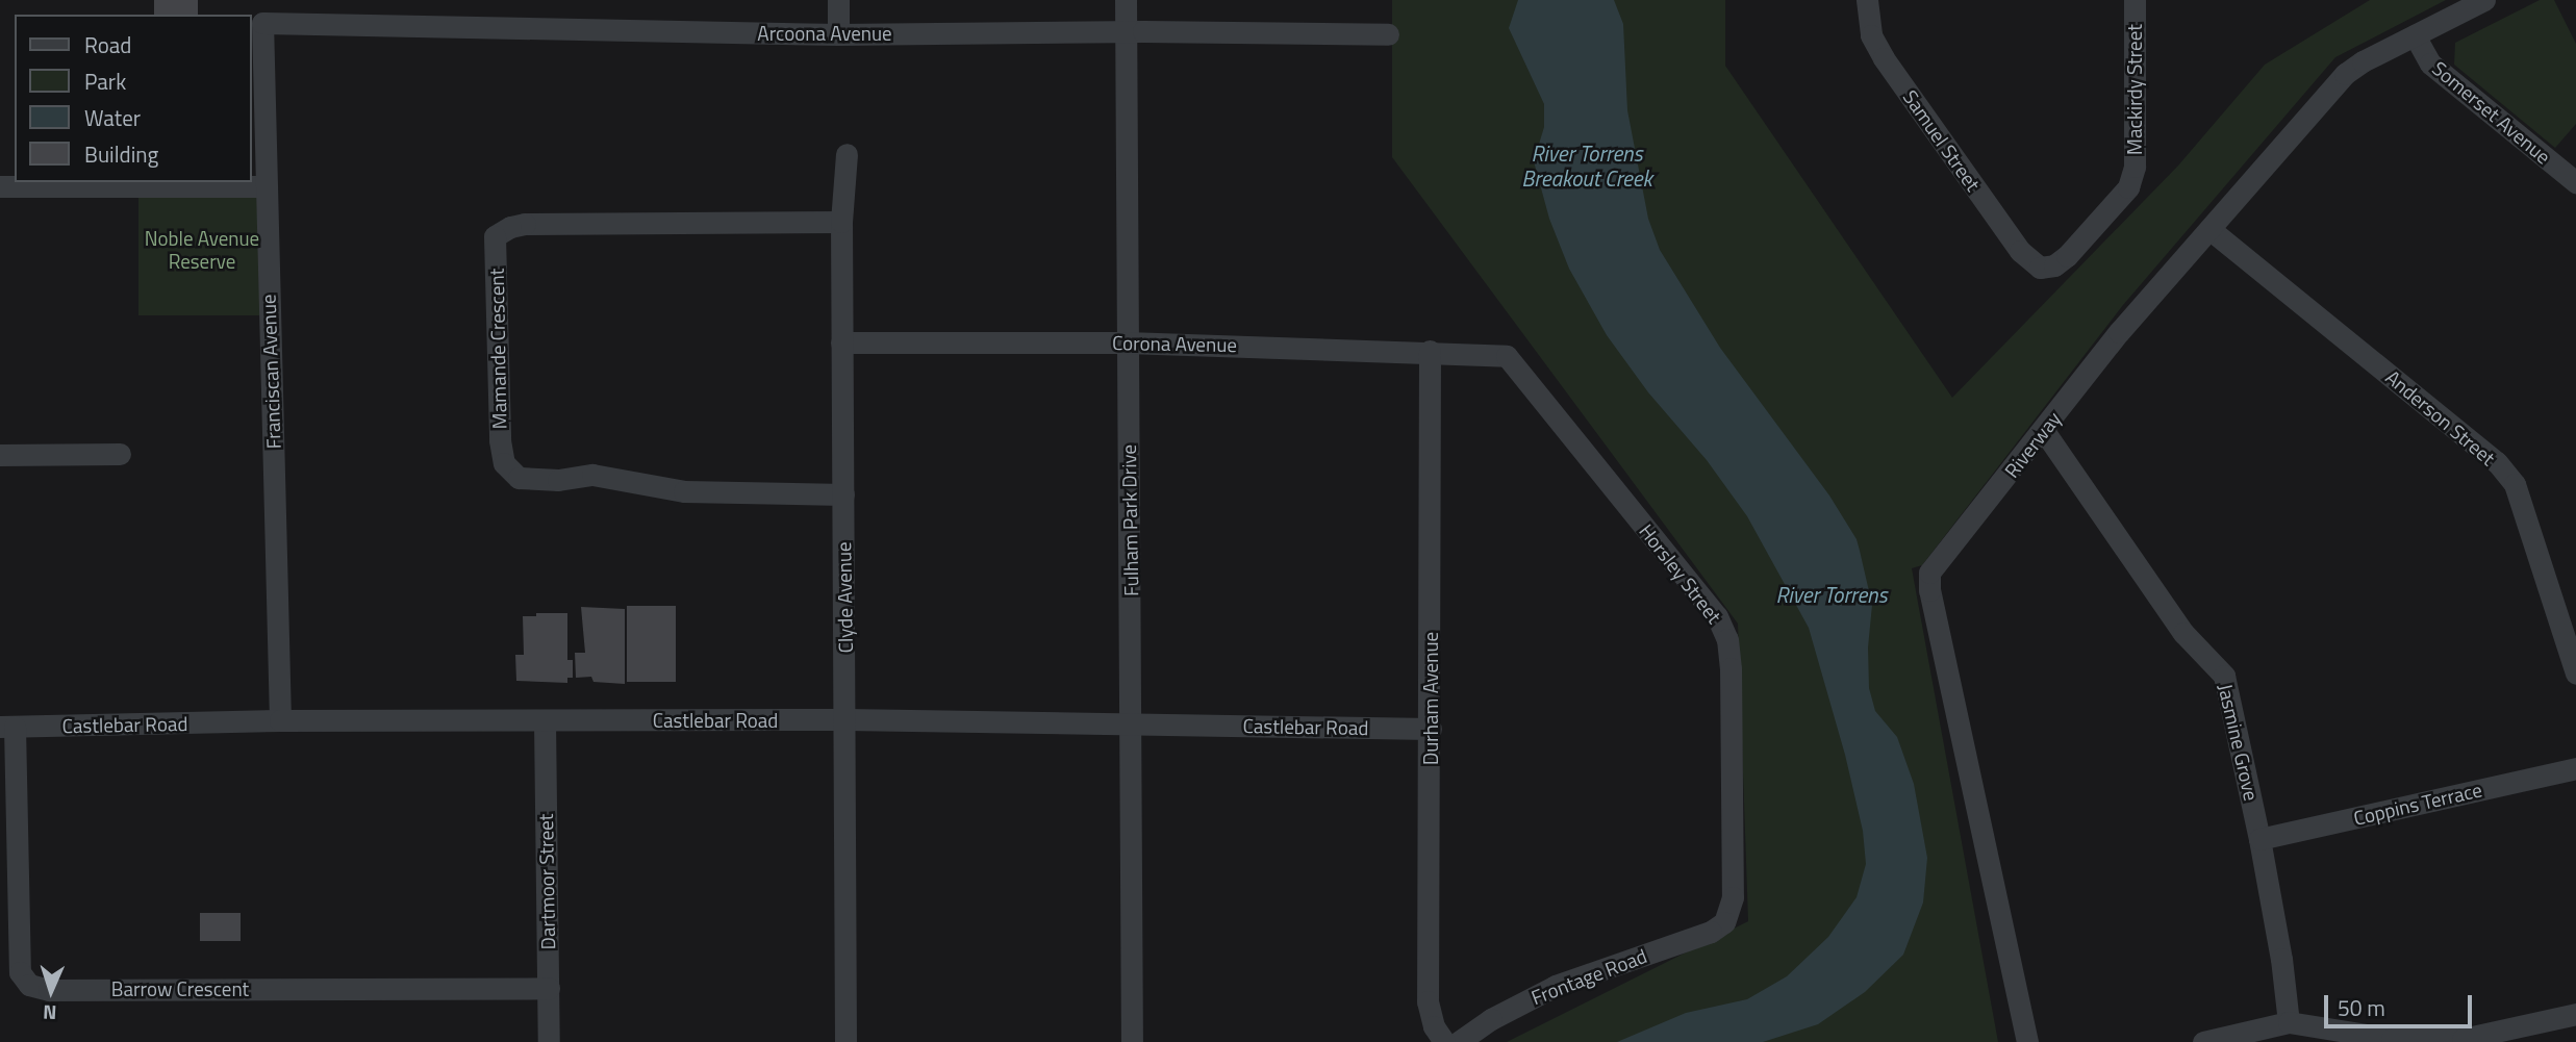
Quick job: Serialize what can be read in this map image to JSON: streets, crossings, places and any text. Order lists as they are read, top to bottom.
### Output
{
  "streets": {
    "street": [
      "Arcoona Avenue",
      "Mackirdy Street",
      "Somerset Avenue",
      "Samuel Street",
      "Corona Avenue",
      "Mamande Crescent",
      "Franciscan Avenue",
      "Anderson Street",
      "Riverway",
      "Fulham Park Drive",
      "Horsley Street",
      "Clyde Avenue",
      "Durham Avenue",
      "Castlebar Road",
      "Jasmine Grove",
      "Coppins Terrace",
      "Dartmoor Street",
      "Frontage Road",
      "Barrow Crescent"
    ]
  },
  "crossings": [
    ["Arcoona Avenue", "Franciscan Avenue"],
    ["Arcoona Avenue", "Fulham Park Drive"],
    ["Mackirdy Street", "Samuel Street"],
    ["Somerset Avenue", "Riverway"],
    ["Corona Avenue", "Fulham Park Drive"],
    ["Corona Avenue", "Horsley Street"],
    ["Corona Avenue", "Clyde Avenue"],
    ["Corona Avenue", "Durham Avenue"],
    ["Mamande Crescent", "Clyde Avenue"],
    ["Franciscan Avenue", "Castlebar Road"],
    ["Anderson Street", "Riverway"],
    ["Riverway", "Jasmine Grove"],
    ["Fulham Park Drive", "Castlebar Road"],
    ["Horsley Street", "Frontage Road"],
    ["Clyde Avenue", "Castlebar Road"],
    ["Durham Avenue", "Castlebar Road"],
    ["Castlebar Road", "Dartmoor Street"],
    ["Castlebar Road", "Barrow Crescent"],
    ["Jasmine Grove", "Coppins Terrace"],
    ["Dartmoor Street", "Barrow Crescent"]
  ],
  "water": ["River Torrens Breakout Creek", "River Torrens"],
  "parks": ["Noble Avenue Reserve"],
  "legend": [
    "Road",
    "Park",
    "Water",
    "Building"
  ],
  "scale_bar": "50 m",
  "north": "bottom"
}
